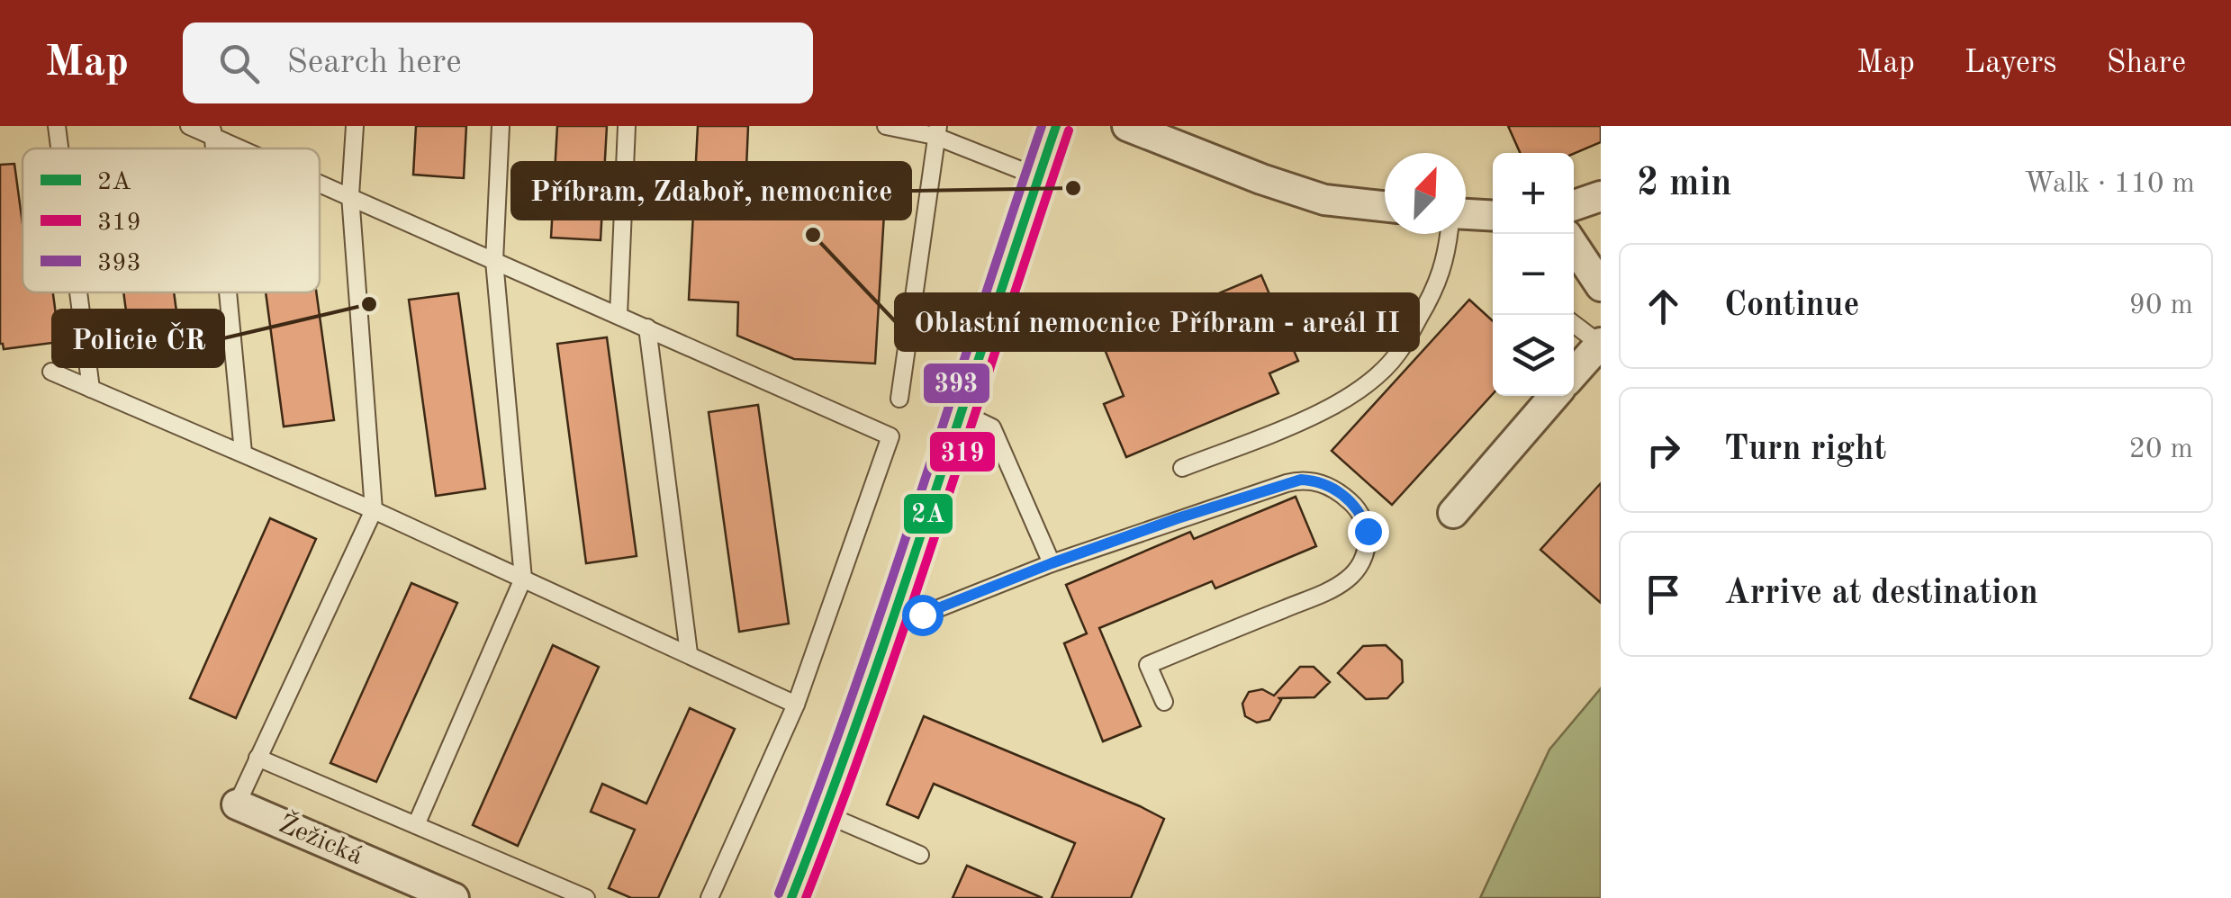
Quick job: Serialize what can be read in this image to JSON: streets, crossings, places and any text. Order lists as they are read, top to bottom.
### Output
{
  "streets": {
    "street": ["Žežická"]
  },
  "places": ["Příbram, Zdaboř, nemocnice", "Oblastní nemocnice Příbram - areál II", "Policie ČR"],
  "lines": ["transit line 2A", "transit line 393", "transit line 319"],
  "legend": ["2A", "319", "393"],
  "north": "top right",
  "page": {
    "header": "Map",
    "search": "Search here",
    "nav": ["Map", "Layers", "Share"],
    "heading": ["2 min", "Walk · 110 m"],
    "map_buttons": ["+", "−"],
    "list": [
      ["Continue", "90 m"],
      ["Turn right", "20 m"],
      "Arrive at destination"
    ]
  }
}
